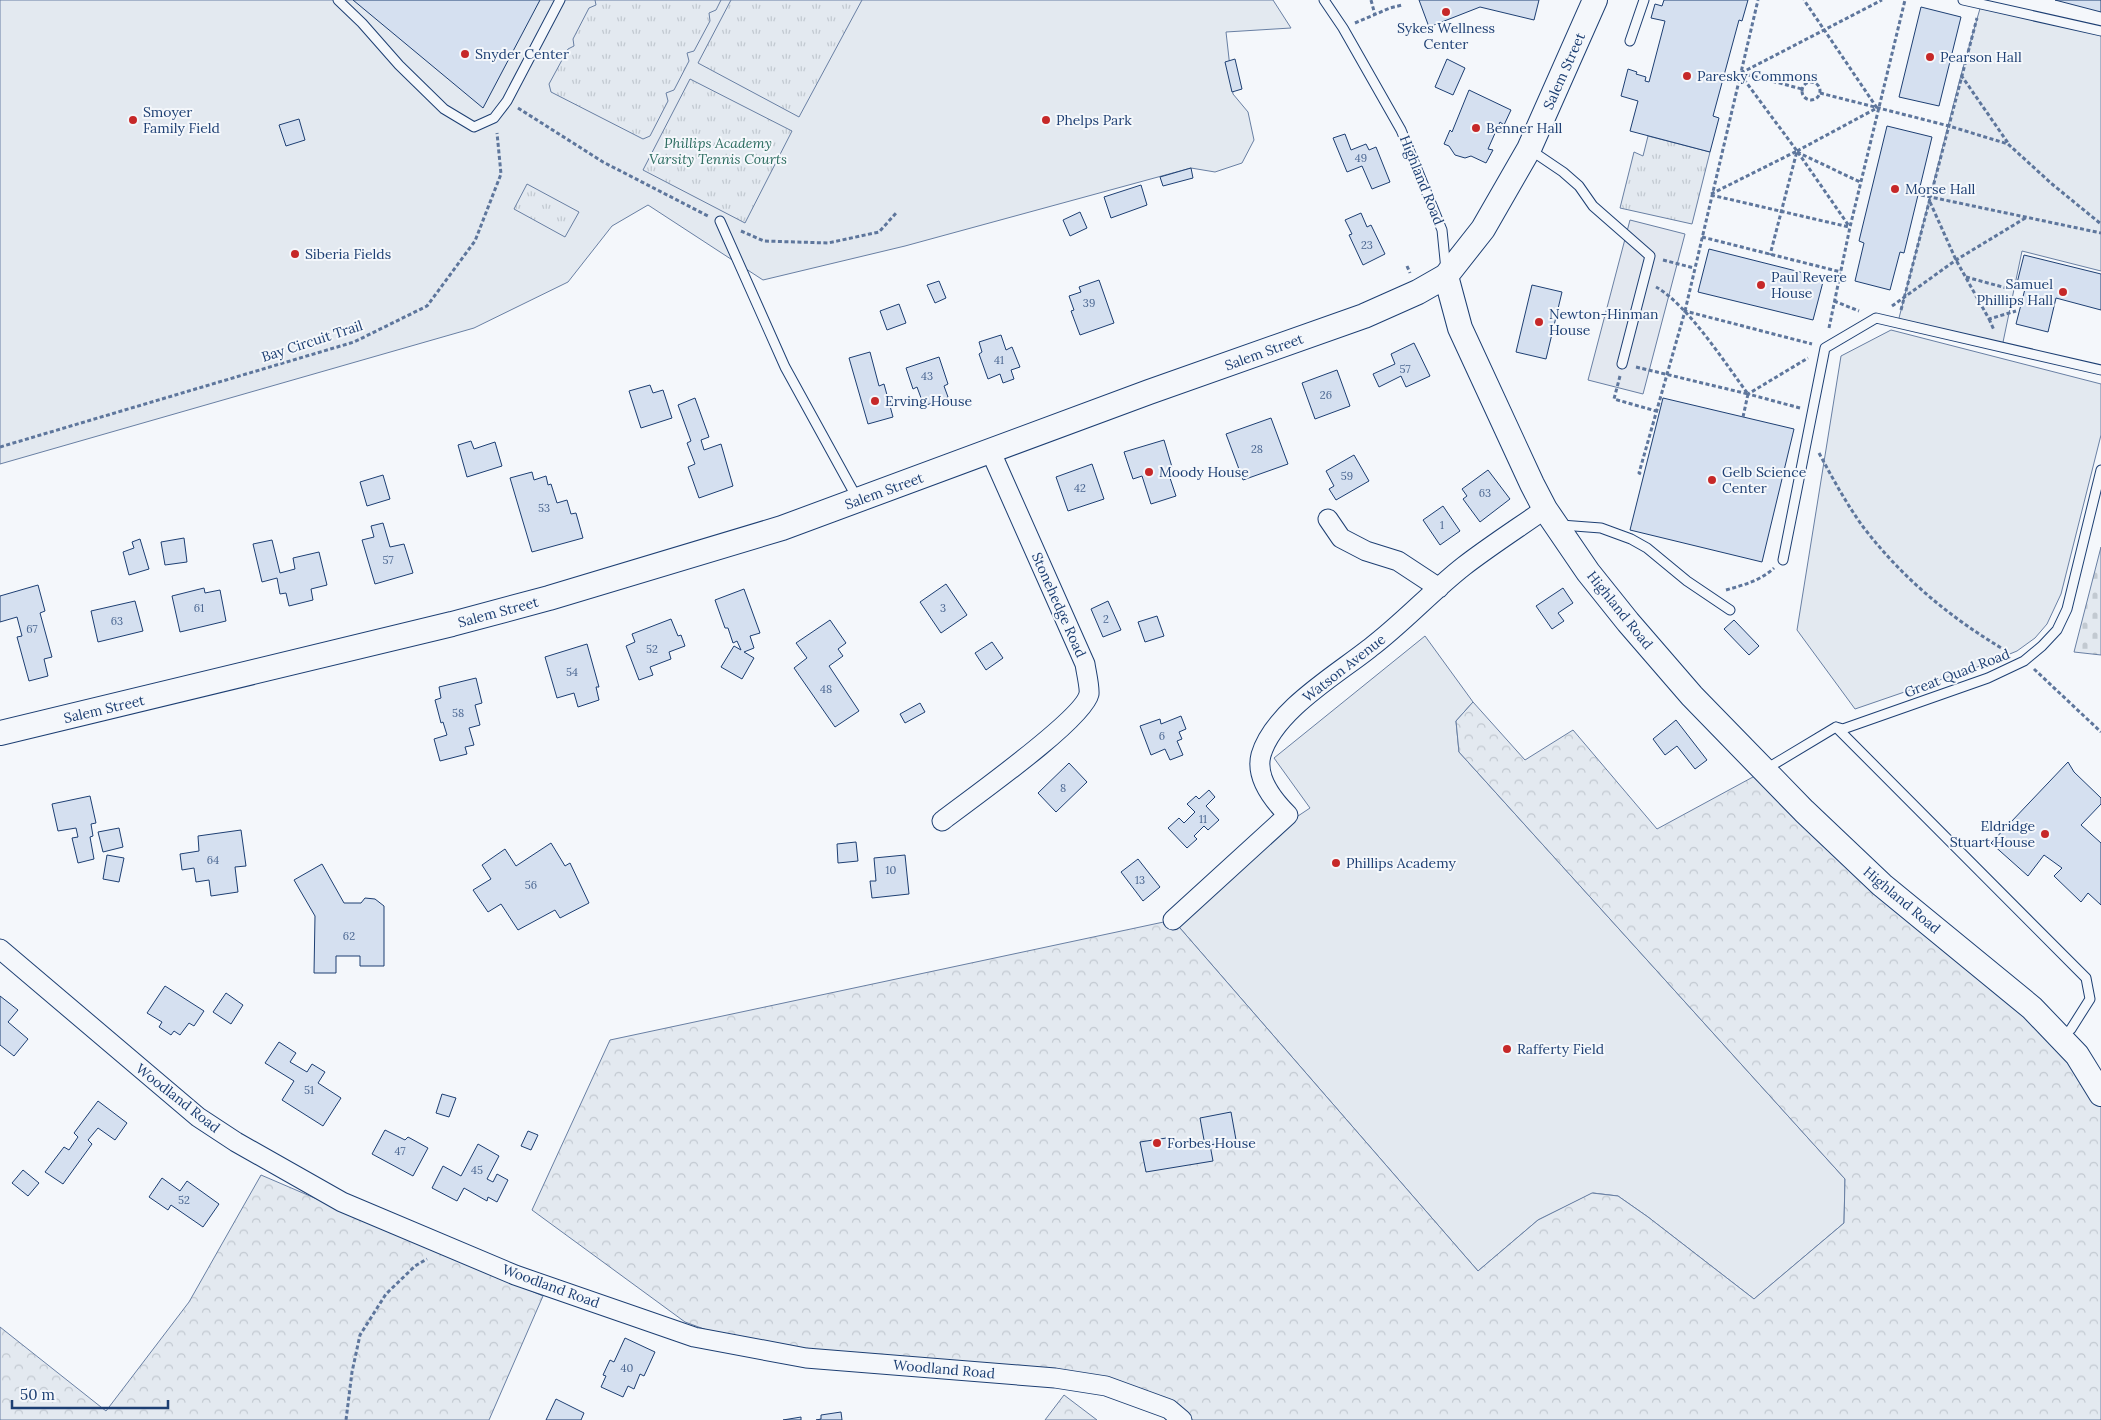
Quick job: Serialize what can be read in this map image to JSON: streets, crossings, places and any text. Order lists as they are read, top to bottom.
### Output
{
  "streets": {
    "street": [
      "Salem Street",
      "Highland Road",
      "Stonehedge Road",
      "Watson Avenue",
      "Woodland Road"
    ],
    "lane": ["Great Quad Road"],
    "path": ["Bay Circuit Trail"]
  },
  "crossings": [
    ["Salem Street", "Highland Road"],
    ["Salem Street", "Stonehedge Road"],
    ["Highland Road", "Watson Avenue"],
    ["Highland Road", "Great Quad Road"]
  ],
  "parks": ["Phillips Academy Varsity Tennis Courts"],
  "places": [
    "Sykes Wellness Center",
    "Snyder Center",
    "Pearson Hall",
    "Paresky Commons",
    "Smoyer Family Field",
    "Phelps Park",
    "Benner Hall",
    "Morse Hall",
    "Siberia Fields",
    "Paul Revere House",
    "Samuel Phillips Hall",
    "Newton-Hinman House",
    "Erving House",
    "Moody House",
    "Gelb Science Center",
    "Eldridge Stuart House",
    "Phillips Academy",
    "Rafferty Field",
    "Forbes House"
  ],
  "house_numbers": [
    "49",
    "23",
    "39",
    "41",
    "57",
    "43",
    "26",
    "28",
    "59",
    "42",
    "63",
    "53",
    "1",
    "57",
    "61",
    "3",
    "2",
    "63",
    "67",
    "52",
    "54",
    "48",
    "58",
    "6",
    "8",
    "11",
    "64",
    "10",
    "13",
    "56",
    "62",
    "51",
    "47",
    "45",
    "52",
    "40"
  ],
  "scale_bar": "50 m"
}
